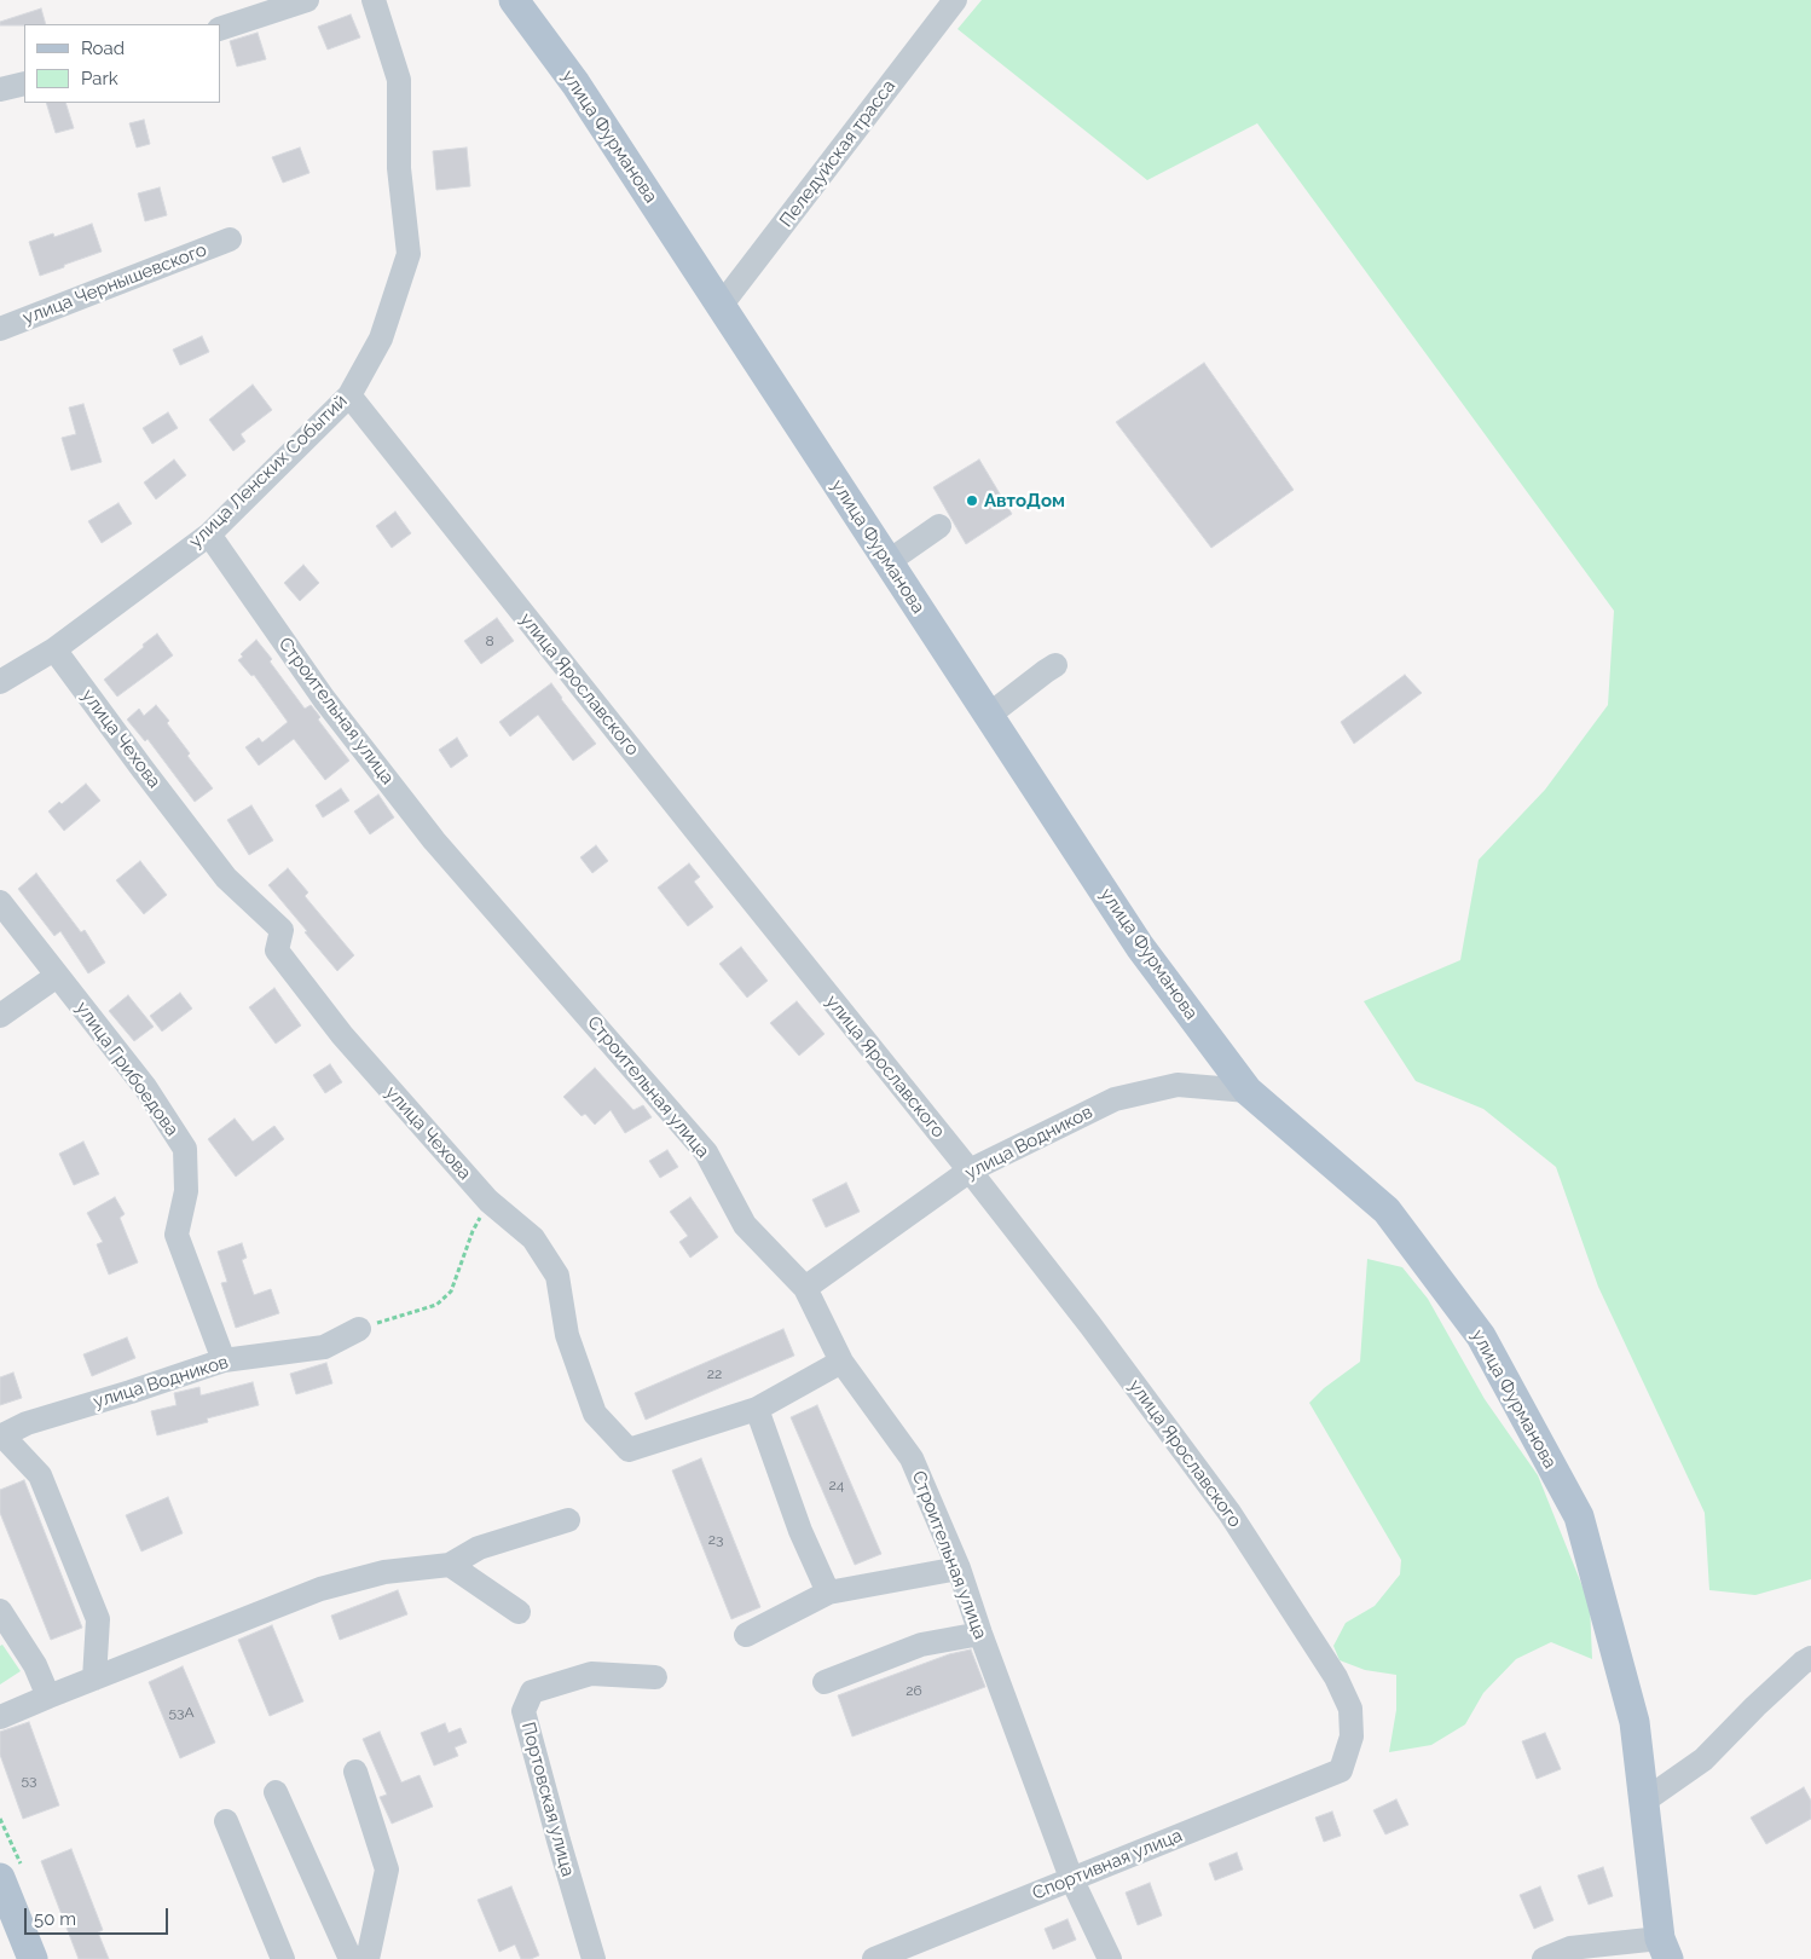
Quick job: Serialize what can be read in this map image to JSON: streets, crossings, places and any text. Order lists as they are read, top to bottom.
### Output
{
  "streets": {
    "main road": ["улица Фурманова"],
    "street": [
      "Пеледуйская трасса",
      "улица Чернышевского",
      "улица Ленских Событий",
      "улица Ярославского",
      "Строительная улица",
      "улица Чехова",
      "улица Грибоедова",
      "улица Водников",
      "Портовская улица",
      "Спортивная улица"
    ]
  },
  "crossings": [
    ["улица Фурманова", "Пеледуйская трасса"],
    ["улица Фурманова", "улица Водников"],
    ["улица Ленских Событий", "улица Ярославского"],
    ["улица Ленских Событий", "Строительная улица"],
    ["улица Ленских Событий", "улица Чехова"],
    ["улица Ярославского", "улица Водников"],
    ["улица Ярославского", "Спортивная улица"],
    ["Строительная улица", "улица Чехова"],
    ["Строительная улица", "улица Водников"],
    ["Строительная улица", "Спортивная улица"],
    ["улица Грибоедова", "улица Водников"]
  ],
  "places": ["АвтоДом"],
  "house_numbers": [
    "8",
    "22",
    "24",
    "23",
    "26",
    "53А",
    "53"
  ],
  "legend": ["Road", "Park"],
  "scale_bar": "50 m"
}
